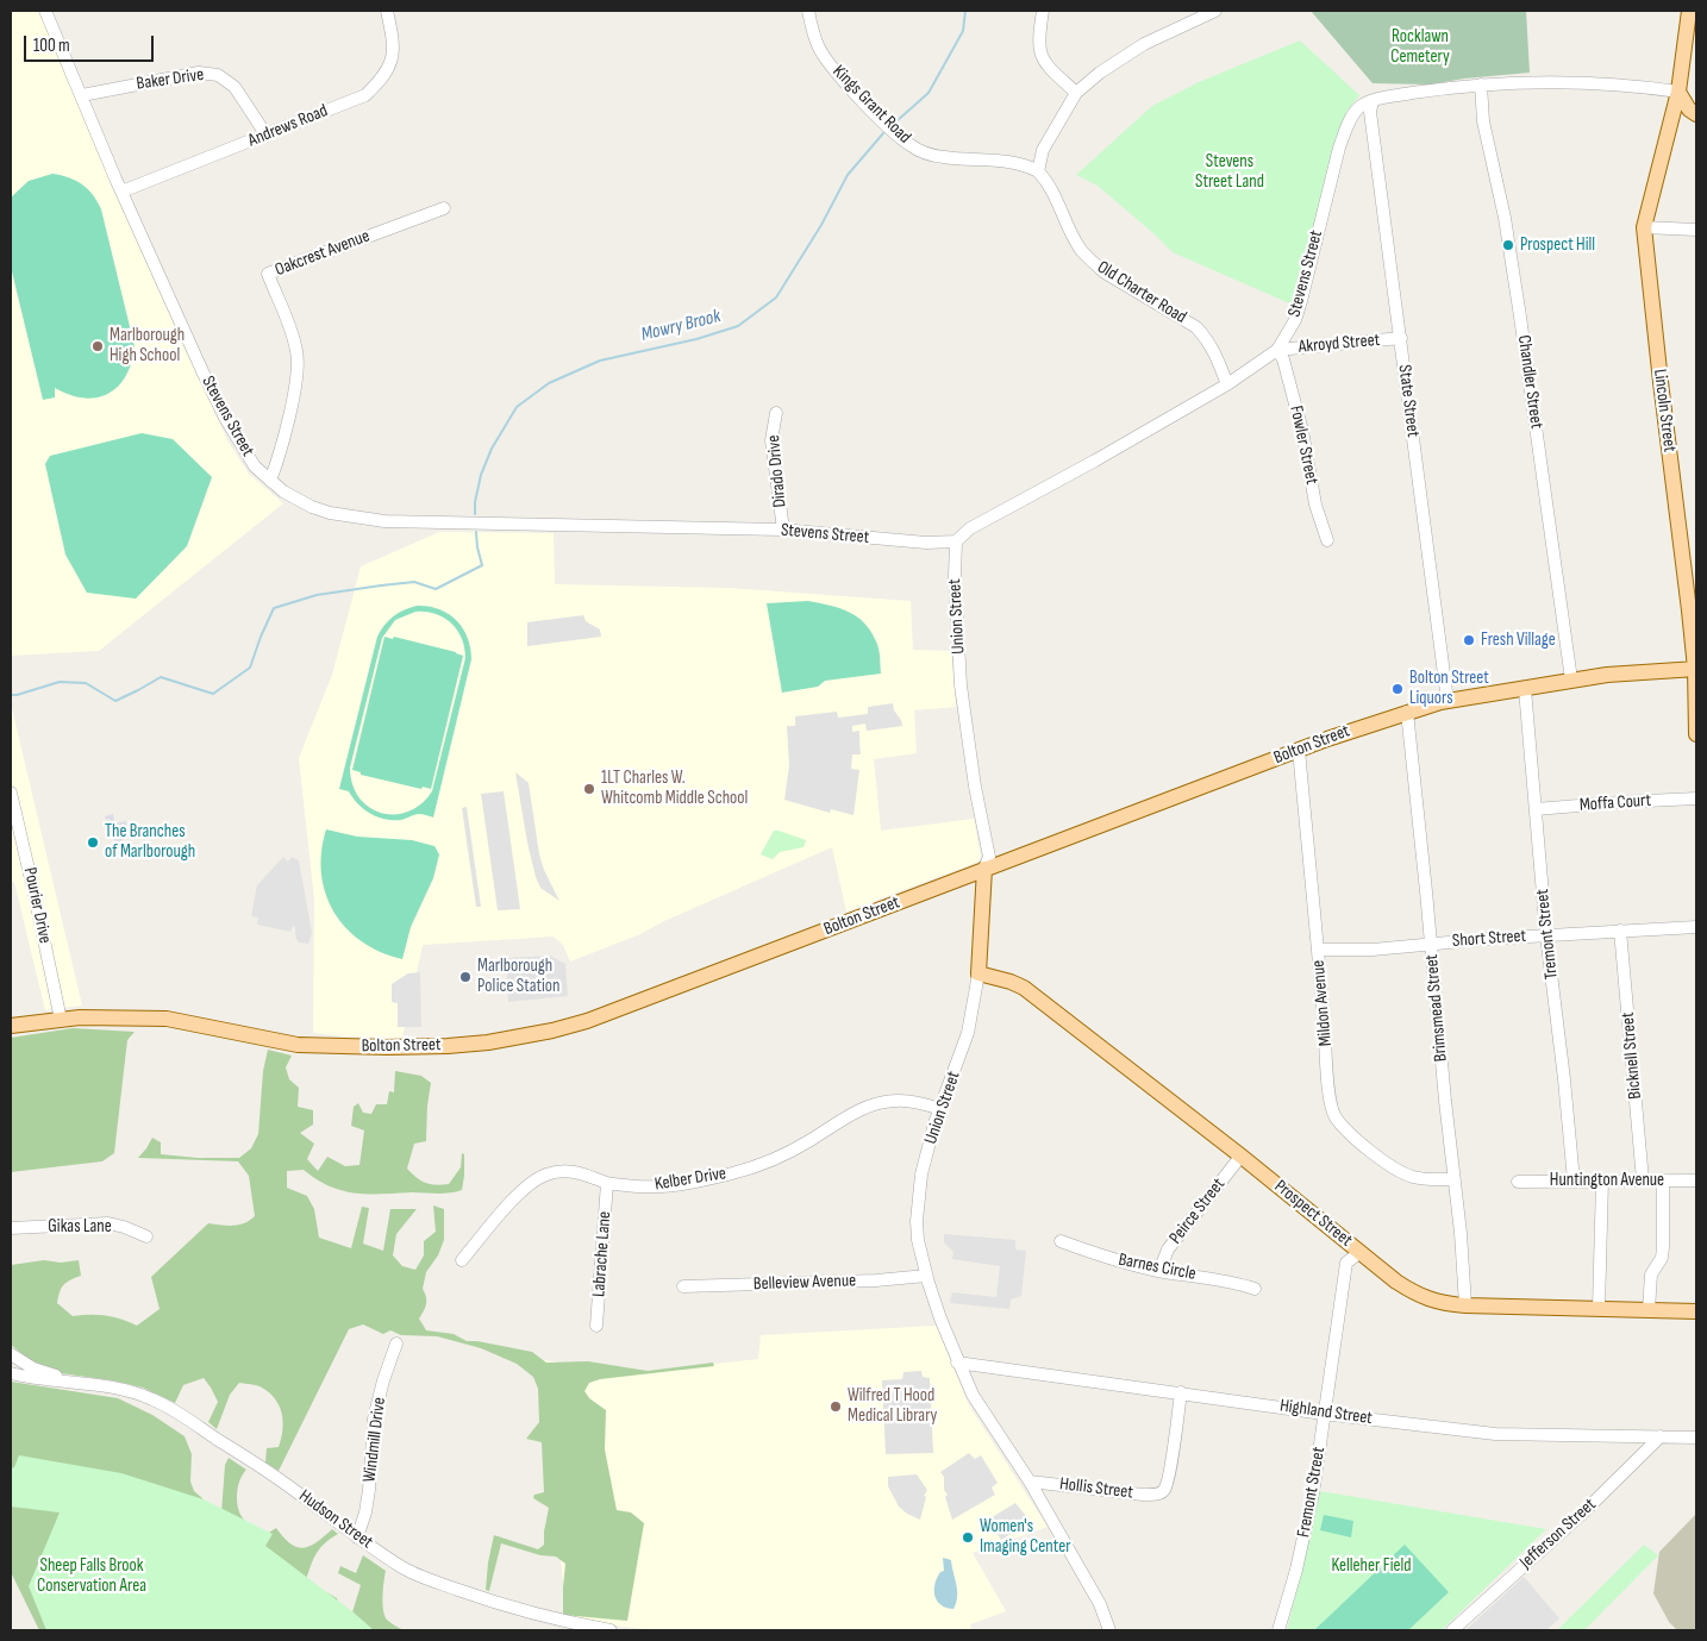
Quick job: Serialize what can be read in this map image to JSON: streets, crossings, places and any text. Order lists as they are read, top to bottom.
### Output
{
  "streets": {
    "main road": [
      "Lincoln Street",
      "Union Street",
      "Bolton Street",
      "Prospect Street"
    ],
    "street": [
      "Baker Drive",
      "Kings Grant Road",
      "Andrews Road",
      "Oakcrest Avenue",
      "Stevens Street",
      "Old Charter Road",
      "Akroyd Street",
      "Chandler Street",
      "State Street",
      "Fowler Street",
      "Dirado Drive",
      "Moffa Court",
      "Pourier Drive",
      "Tremont Street",
      "Short Street",
      "Mildon Avenue",
      "Brimsmead Street",
      "Bicknell Street",
      "Kelber Drive",
      "Huntington Avenue",
      "Peirce Street",
      "Gikas Lane",
      "Labrache Lane",
      "Barnes Circle",
      "Belleview Avenue",
      "Highland Street",
      "Windmill Drive",
      "Hollis Street",
      "Fremont Street",
      "Hudson Street",
      "Jefferson Street"
    ]
  },
  "crossings": [
    ["Baker Drive", "Andrews Road"],
    ["Baker Drive", "Stevens Street"],
    ["Kings Grant Road", "Old Charter Road"],
    ["Andrews Road", "Stevens Street"],
    ["Oakcrest Avenue", "Stevens Street"],
    ["Stevens Street", "Old Charter Road"],
    ["Stevens Street", "Akroyd Street"],
    ["Stevens Street", "Chandler Street"],
    ["Stevens Street", "State Street"],
    ["Stevens Street", "Lincoln Street"],
    ["Stevens Street", "Fowler Street"],
    ["Stevens Street", "Dirado Drive"],
    ["Stevens Street", "Union Street"],
    ["Akroyd Street", "State Street"],
    ["Akroyd Street", "Fowler Street"],
    ["Chandler Street", "Bolton Street"],
    ["State Street", "Bolton Street"],
    ["Lincoln Street", "Bolton Street"],
    ["Union Street", "Bolton Street"],
    ["Union Street", "Kelber Drive"],
    ["Union Street", "Prospect Street"],
    ["Union Street", "Belleview Avenue"],
    ["Union Street", "Highland Street"],
    ["Union Street", "Hollis Street"],
    ["Bolton Street", "Pourier Drive"],
    ["Bolton Street", "Tremont Street"],
    ["Bolton Street", "Mildon Avenue"],
    ["Bolton Street", "Brimsmead Street"],
    ["Moffa Court", "Tremont Street"],
    ["Tremont Street", "Short Street"],
    ["Tremont Street", "Huntington Avenue"],
    ["Short Street", "Mildon Avenue"],
    ["Short Street", "Brimsmead Street"],
    ["Short Street", "Bicknell Street"],
    ["Mildon Avenue", "Brimsmead Street"],
    ["Brimsmead Street", "Prospect Street"],
    ["Bicknell Street", "Huntington Avenue"],
    ["Kelber Drive", "Labrache Lane"],
    ["Peirce Street", "Prospect Street"],
    ["Peirce Street", "Barnes Circle"],
    ["Prospect Street", "Fremont Street"],
    ["Highland Street", "Hollis Street"],
    ["Highland Street", "Fremont Street"],
    ["Highland Street", "Jefferson Street"],
    ["Windmill Drive", "Hudson Street"]
  ],
  "water": ["Mowry Brook"],
  "parks": [
    "Rocklawn Cemetery",
    "Stevens Street Land",
    "Sheep Falls Brook Conservation Area",
    "Kelleher Field"
  ],
  "places": [
    "Prospect Hill",
    "Marlborough High School",
    "Fresh Village",
    "Bolton Street Liquors",
    "1LT Charles W. Whitcomb Middle School",
    "The Branches of Marlborough",
    "Marlborough Police Station",
    "Wilfred T Hood Medical Library",
    "Women's Imaging Center"
  ],
  "scale_bar": "100 m"
}
